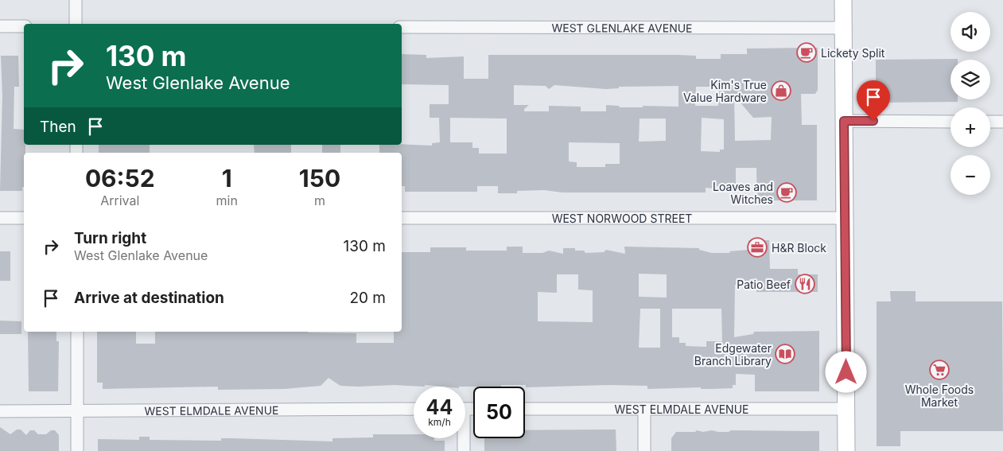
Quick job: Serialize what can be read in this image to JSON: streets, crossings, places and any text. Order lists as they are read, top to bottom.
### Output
{
  "streets": {
    "street": ["WEST GLENLAKE AVENUE", "WEST NORWOOD STREET", "WEST ELMDALE AVENUE"]
  },
  "places": {
    "cafe": ["Lickety Split", "Loaves and Witches"],
    "shop": ["Kim's True Value Hardware"],
    "office": ["H&R Block"],
    "restaurant": ["Patio Beef"],
    "library": ["Edgewater Branch Library"],
    "supermarket": ["Whole Foods Market"]
  },
  "page": {
    "map_buttons": ["+", "−"],
    "turn": ["130 m", "West Glenlake Avenue"],
    "then": "Then",
    "eta": [
      "06:52",
      "Arrival",
      "1",
      "min",
      "150",
      "m"
    ],
    "list": [
      {
        "name": "Turn right",
        "note": "West Glenlake Avenue",
        "value": "130 m"
      },
      {
        "name": "Arrive at destination",
        "value": "20 m"
      }
    ],
    "speed": "44 km/h",
    "limit": "50"
  }
}
